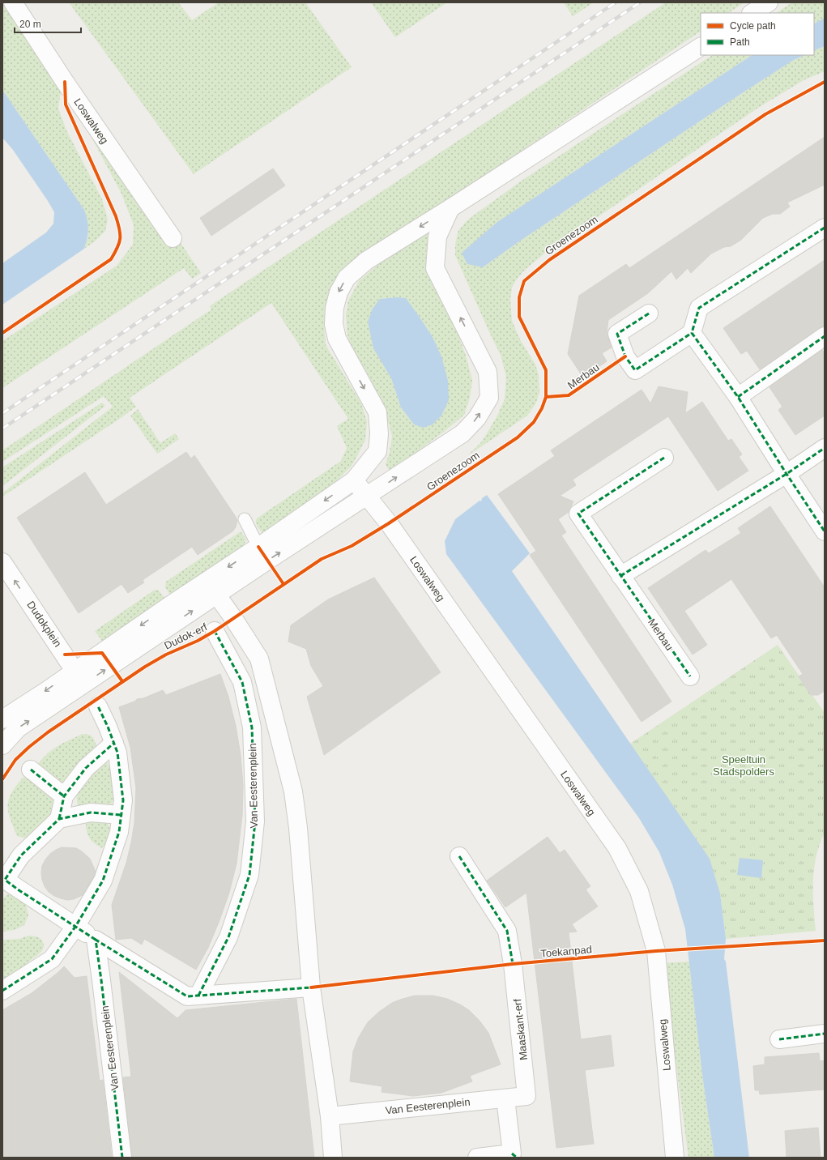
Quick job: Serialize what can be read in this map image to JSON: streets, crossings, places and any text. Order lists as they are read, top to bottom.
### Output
{
  "streets": {
    "street": [
      "Loswalweg",
      "Merbau",
      "Dudokplein",
      "Dudok-erf",
      "Van Eesterenplein",
      "Maaskant-erf"
    ],
    "cycle path": ["Groenezoom", "Toekanpad"]
  },
  "crossings": [
    ["Loswalweg", "Dudok-erf"],
    ["Dudokplein", "Dudok-erf"],
    ["Van Eesterenplein", "Maaskant-erf"]
  ],
  "one_way": ["Dudokplein"],
  "parks": ["Speeltuin Stadspolders"],
  "legend": ["Cycle path", "Path"],
  "scale_bar": "20 m"
}
